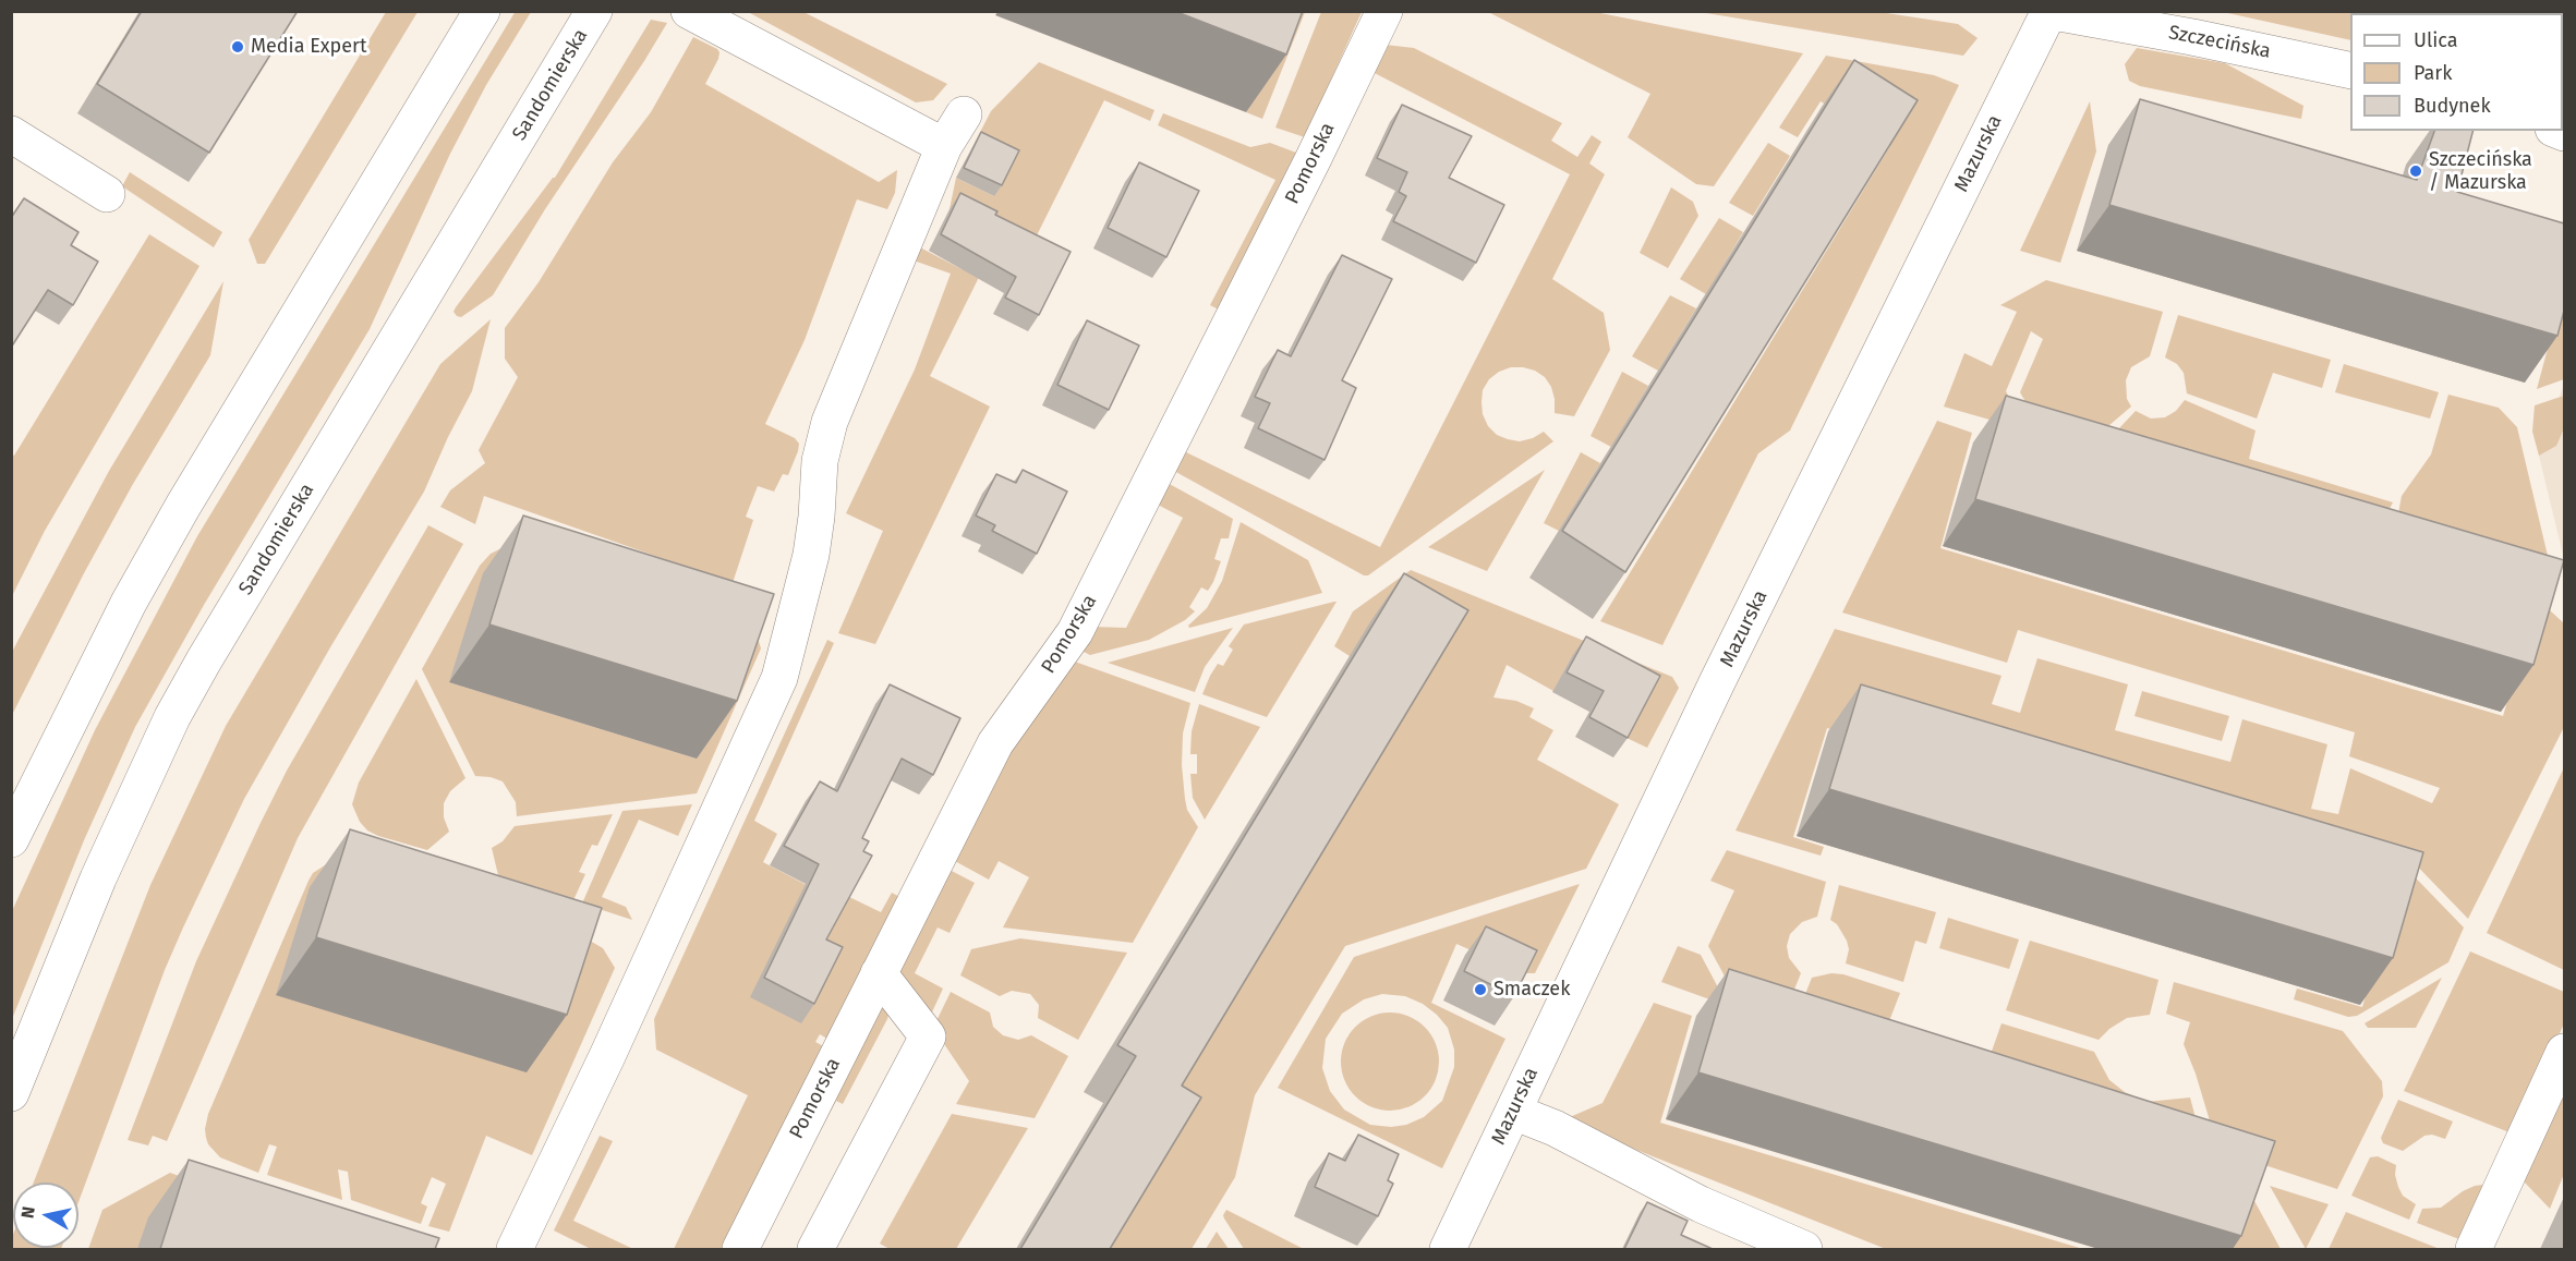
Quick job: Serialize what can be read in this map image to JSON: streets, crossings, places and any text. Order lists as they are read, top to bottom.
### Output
{
  "streets": {
    "street": [
      "Szczecińska",
      "Sandomierska",
      "Mazurska",
      "Pomorska"
    ]
  },
  "crossings": [
    ["Szczecińska", "Mazurska"]
  ],
  "places": ["Media Expert", "Szczecińska / Mazurska", "Smaczek"],
  "legend": ["Ulica", "Park", "Budynek"],
  "north": "left"
}
